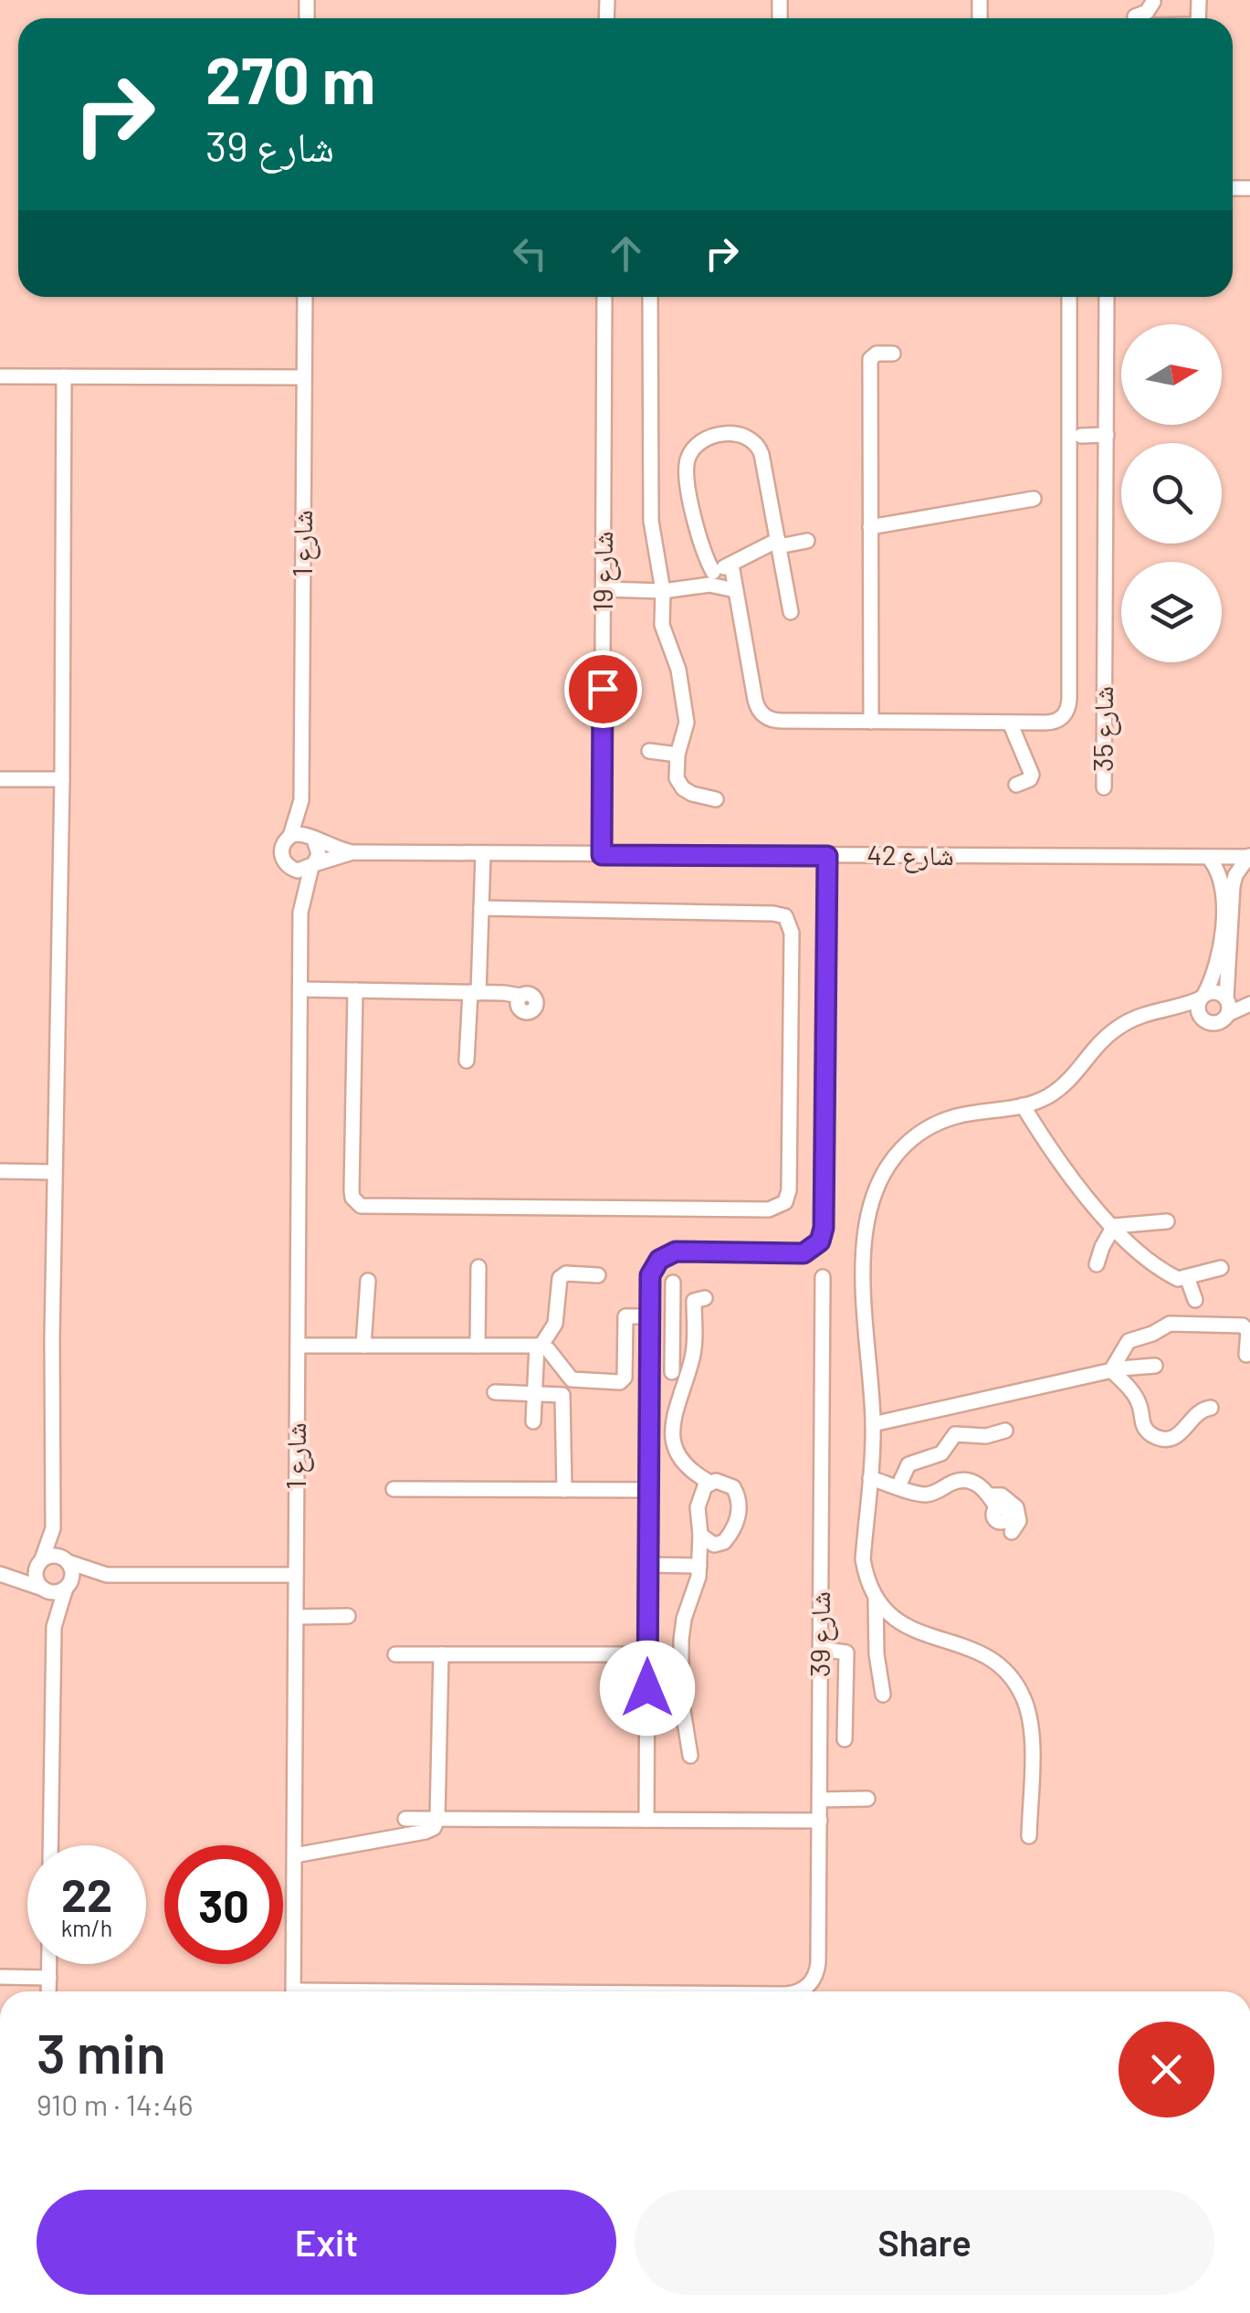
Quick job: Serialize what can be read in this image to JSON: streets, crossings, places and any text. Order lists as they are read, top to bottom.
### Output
{
  "streets": {
    "street": [
      "شارع 1",
      "شارع 19",
      "شارع 35",
      "شارع 42",
      "شارع 39"
    ]
  },
  "crossings": [
    ["شارع 1", "شارع 42"],
    ["شارع 19", "شارع 42"]
  ],
  "north": "right",
  "page": {
    "turn": ["270 m", "شارع 39"],
    "speed": "22 km/h",
    "limit": "30",
    "heading": ["3 min", "910 m · 14:46"],
    "buttons": ["Exit", "Share"]
  }
}
